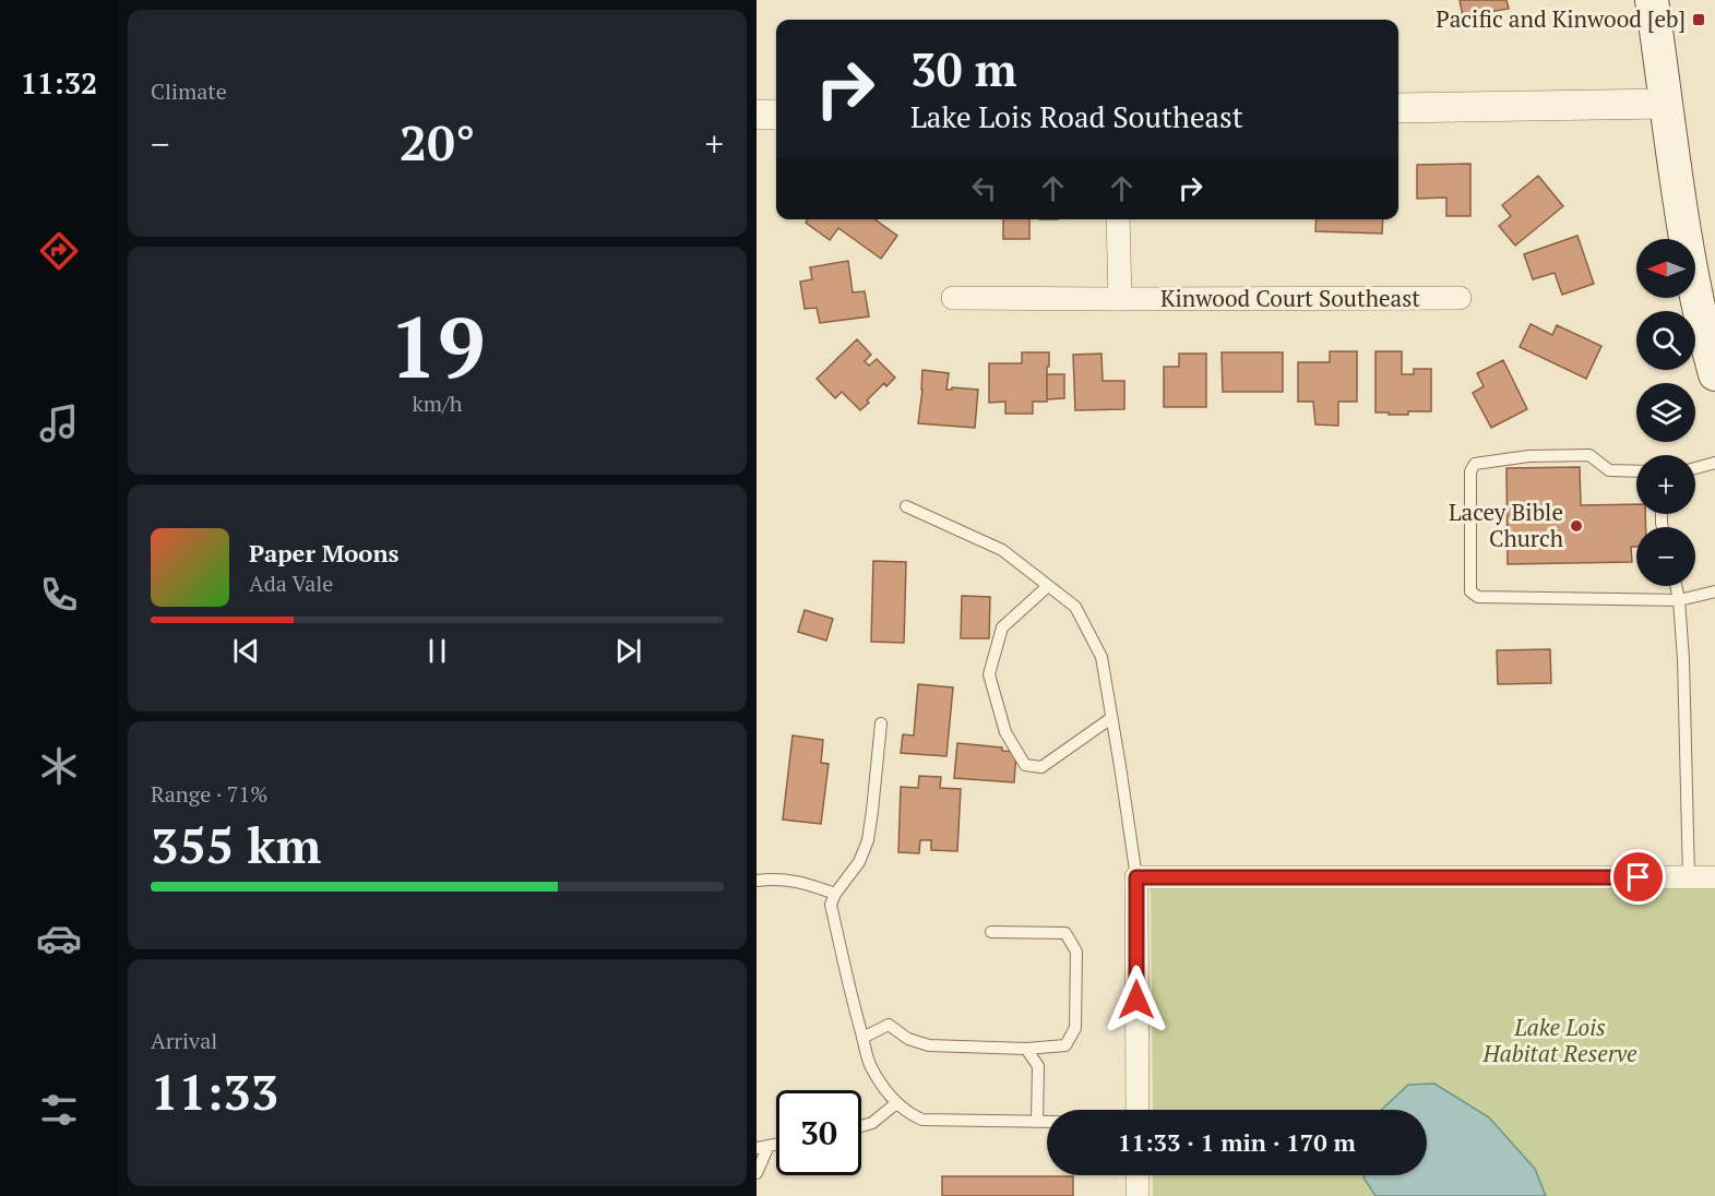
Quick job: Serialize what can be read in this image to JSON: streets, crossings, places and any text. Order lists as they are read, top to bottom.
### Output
{
  "streets": {
    "street": ["Kinwood Court Southeast"]
  },
  "parks": ["Lake Lois Habitat Reserve"],
  "places": {
    "transit": ["Pacific and Kinwood [eb]"],
    "other": ["Lacey Bible Church"]
  },
  "north": "left",
  "page": {
    "tabs": "11:32",
    "tile": [
      "Climate",
      ["19", "km/h"],
      ["Range · 71%", "355 km"],
      ["Arrival", "11:33"]
    ],
    "turn": ["30 m", "Lake Lois Road Southeast"],
    "heat": ["−", "20°", "+"],
    "map_buttons": ["+", "−"],
    "song": ["Paper Moons", "Ada Vale"],
    "limit": "30",
    "trip": "11:33 · 1 min · 170 m"
  }
}
